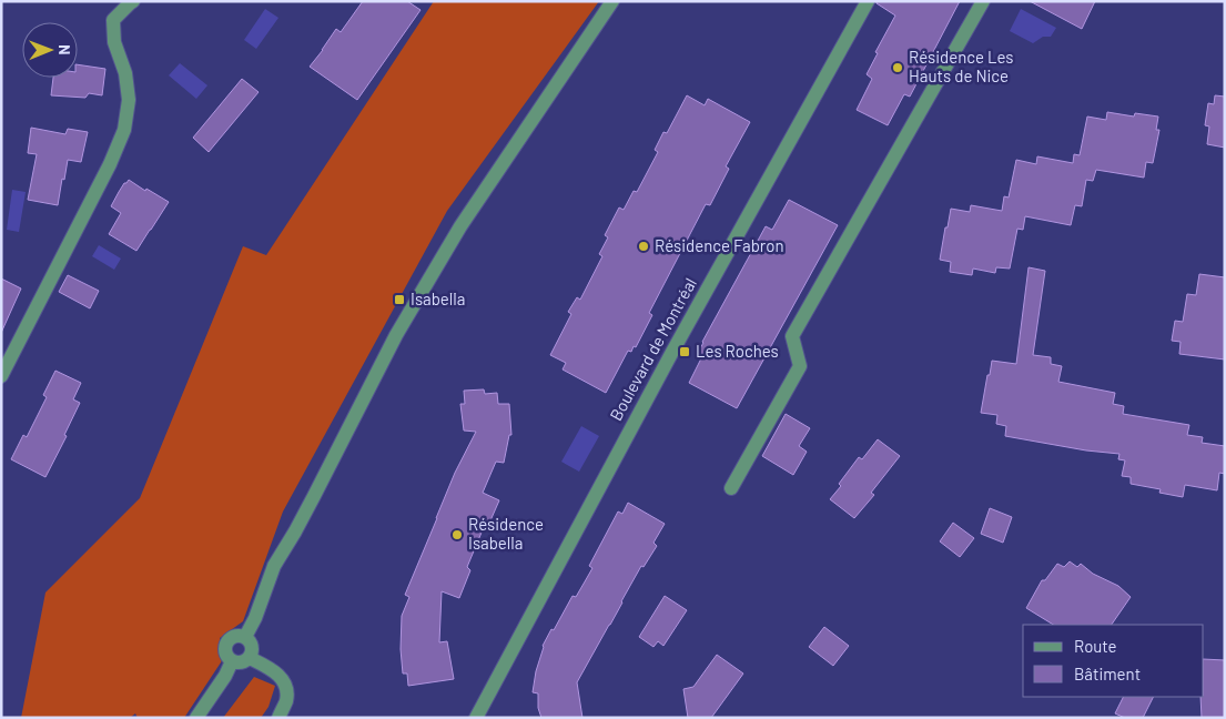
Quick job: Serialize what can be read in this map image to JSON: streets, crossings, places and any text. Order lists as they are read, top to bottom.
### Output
{
  "streets": {
    "street": ["Boulevard de Montréal"]
  },
  "places": {
    "other": ["Résidence Les Hauts de Nice", "Résidence Fabron", "Résidence Isabella"],
    "transit": ["Isabella", "Les Roches"]
  },
  "legend": ["Route", "Bâtiment"],
  "north": "right"
}
